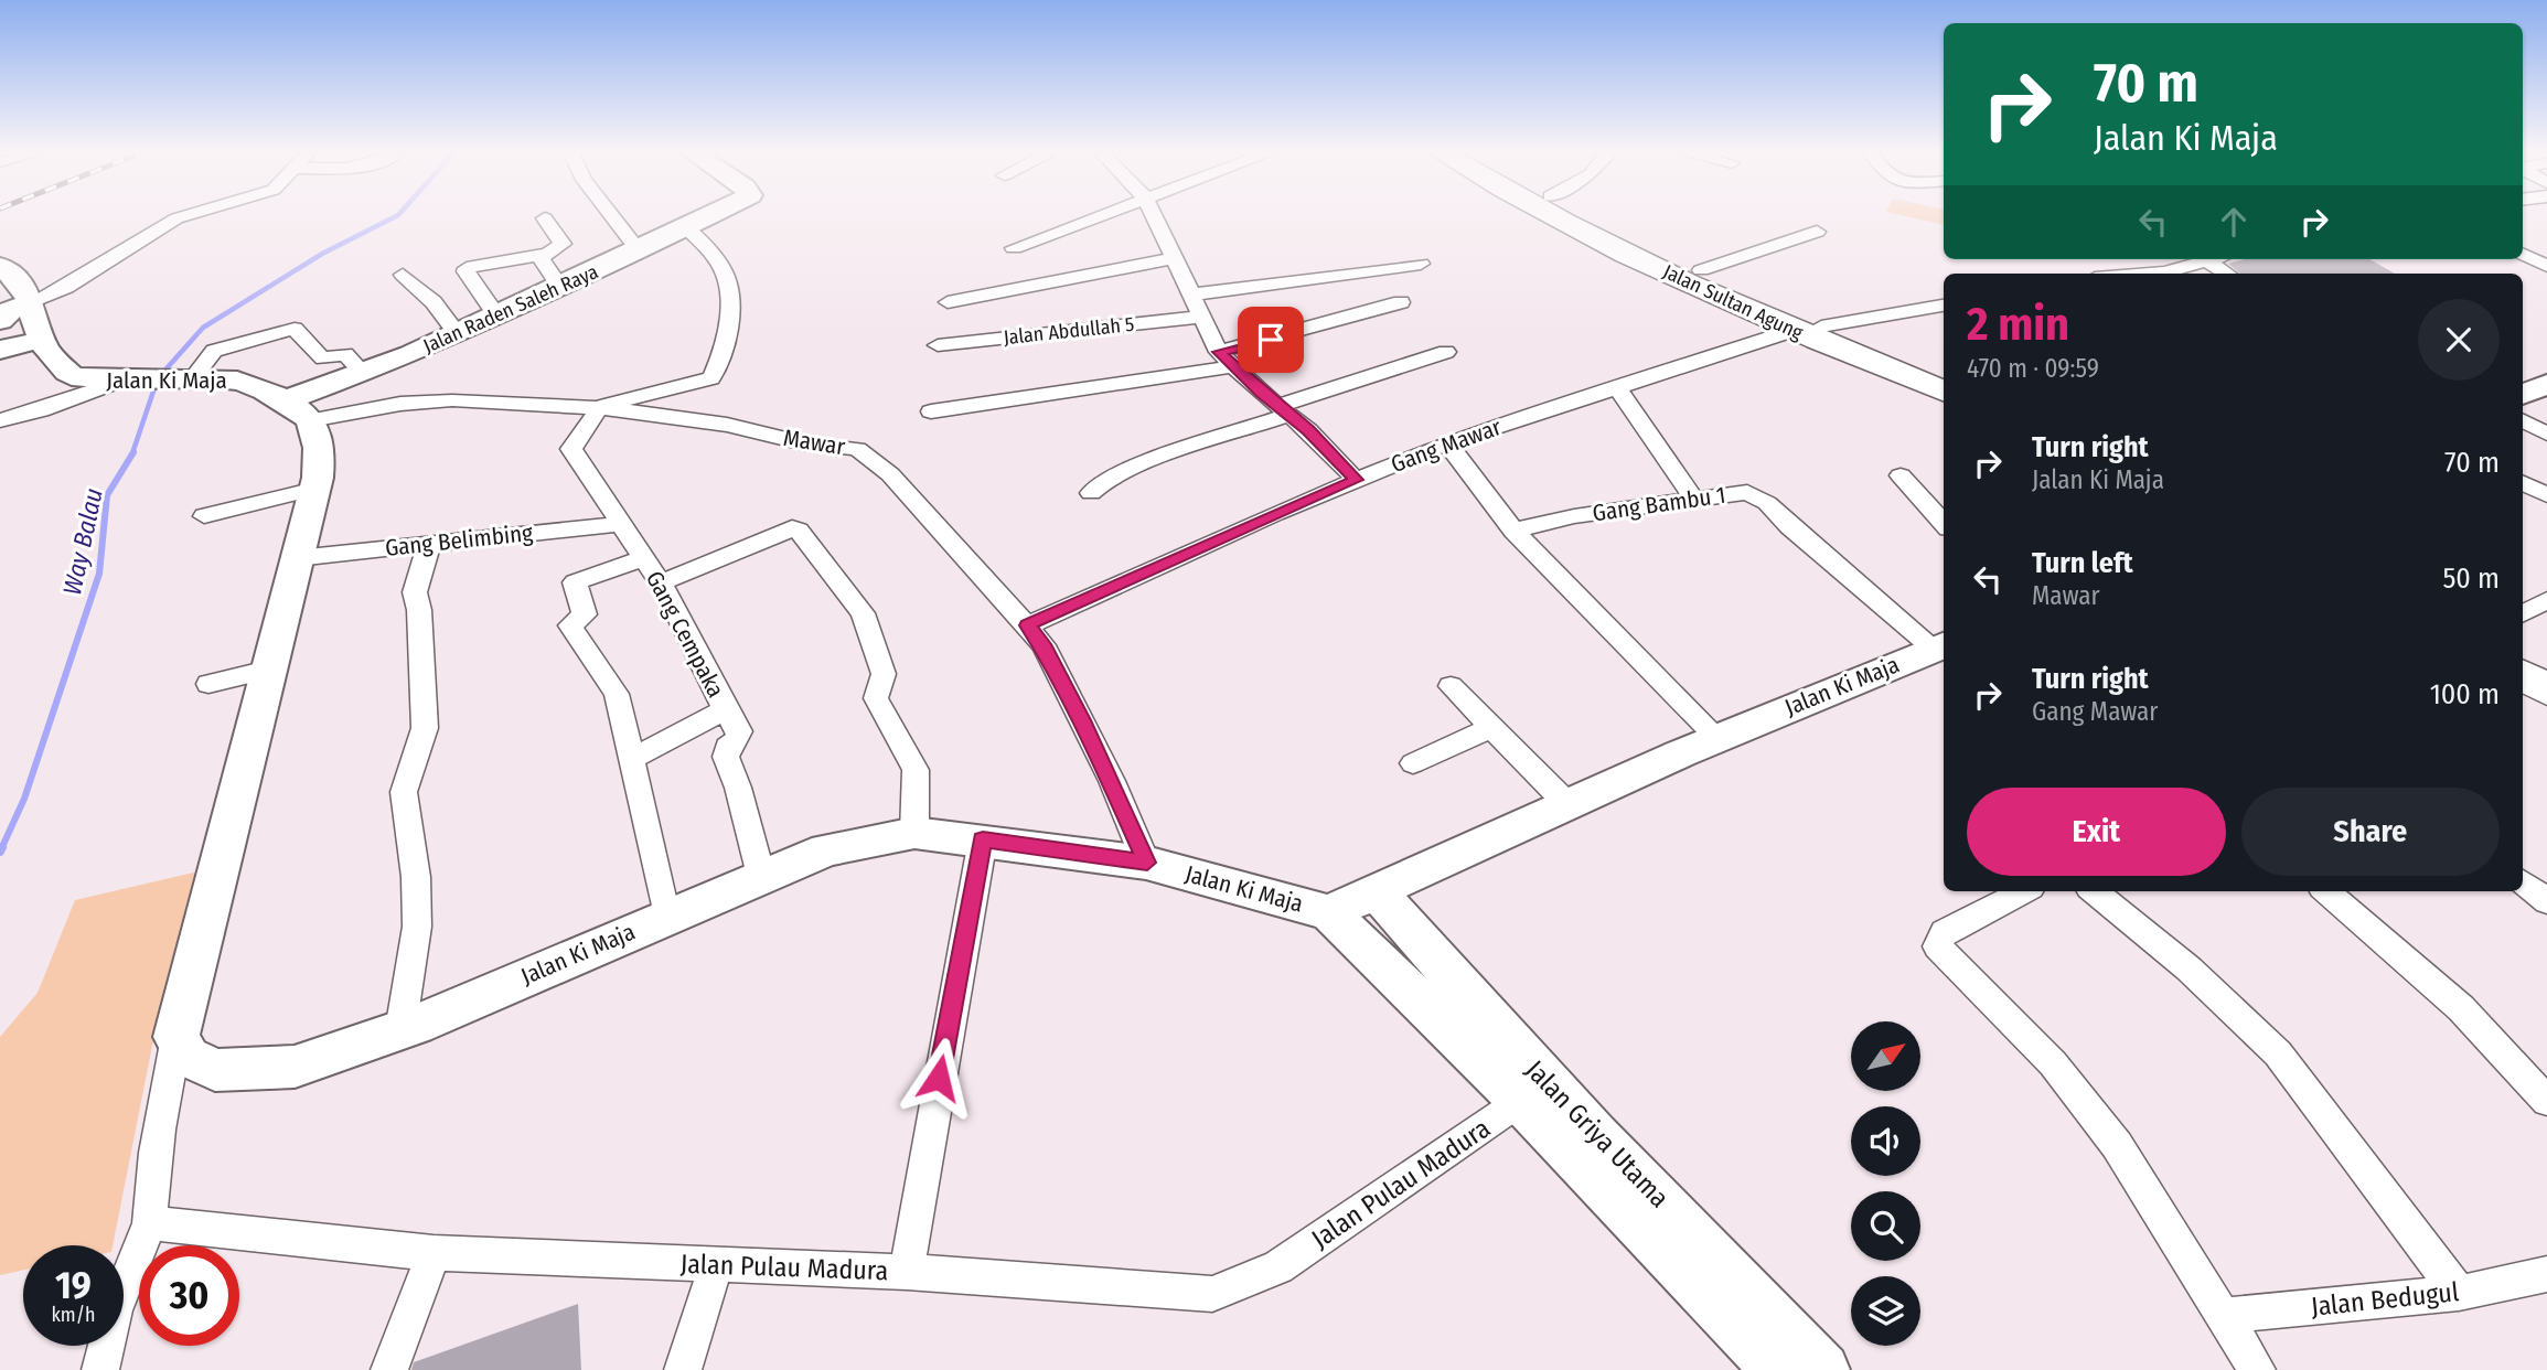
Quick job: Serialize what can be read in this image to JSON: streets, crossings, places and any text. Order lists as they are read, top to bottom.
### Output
{
  "streets": {
    "main road": [
      "Jalan Sultan Agung",
      "Jalan Raden Saleh Raya",
      "Jalan Ki Maja",
      "Jalan Griya Utama"
    ],
    "street": [
      "Jalan Abdullah 5",
      "Mawar",
      "Gang Mawar",
      "Gang Bambu 1",
      "Gang Belimbing",
      "Gang Cempaka",
      "Jalan Pulau Madura",
      "Jalan Bedugul"
    ]
  },
  "crossings": [
    ["Jalan Sultan Agung", "Gang Mawar"],
    ["Jalan Raden Saleh Raya", "Jalan Ki Maja"],
    ["Jalan Raden Saleh Raya", "Mawar"],
    ["Jalan Ki Maja", "Mawar"],
    ["Jalan Ki Maja", "Gang Bambu 1"],
    ["Jalan Ki Maja", "Gang Cempaka"],
    ["Jalan Ki Maja", "Jalan Griya Utama"],
    ["Mawar", "Gang Mawar"],
    ["Mawar", "Gang Cempaka"],
    ["Gang Belimbing", "Gang Cempaka"],
    ["Jalan Griya Utama", "Jalan Pulau Madura"]
  ],
  "water": ["Way Balau"],
  "north": "top right",
  "page": {
    "turn": ["70 m", "Jalan Ki Maja"],
    "heading": ["2 min", "470 m · 09:59"],
    "list": [
      {
        "name": "Turn right",
        "note": "Jalan Ki Maja",
        "value": "70 m"
      },
      {
        "name": "Turn left",
        "note": "Mawar",
        "value": "50 m"
      },
      {
        "name": "Turn right",
        "note": "Gang Mawar",
        "value": "100 m"
      }
    ],
    "buttons": ["Exit", "Share"],
    "speed": "19 km/h",
    "limit": "30"
  }
}
